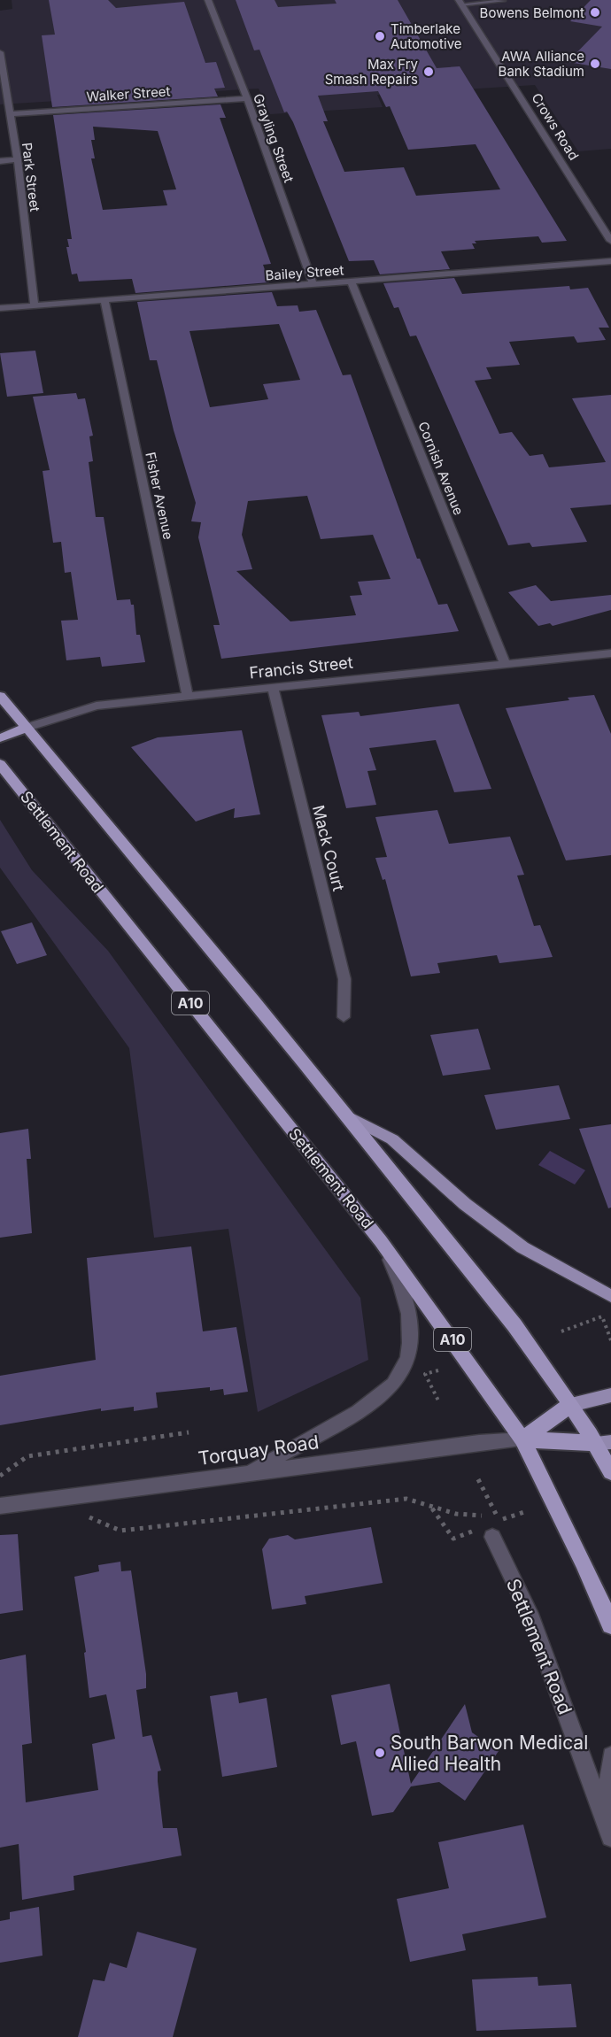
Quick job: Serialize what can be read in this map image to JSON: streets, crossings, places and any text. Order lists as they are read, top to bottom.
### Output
{
  "streets": {
    "highway": [
      "Francis Street",
      "Settlement Road",
      "A10",
      "Torquay Road"
    ],
    "street": [
      "Walker Street",
      "Crows Road",
      "Grayling Street",
      "Park Street",
      "Bailey Street",
      "Cornish Avenue",
      "Fisher Avenue",
      "Mack Court"
    ]
  },
  "crossings": [
    ["Walker Street", "Grayling Street"],
    ["Walker Street", "Park Street"],
    ["Grayling Street", "Bailey Street"],
    ["Park Street", "Bailey Street"],
    ["Bailey Street", "Cornish Avenue"],
    ["Bailey Street", "Fisher Avenue"],
    ["Cornish Avenue", "Francis Street"],
    ["Fisher Avenue", "Francis Street"],
    ["Francis Street", "Mack Court"],
    ["Settlement Road", "Torquay Road"]
  ],
  "places": [
    "Bowens Belmont",
    "Timberlake Automotive",
    "AWA Alliance Bank Stadium",
    "Max Fry Smash Repairs",
    "South Barwon Medical Allied Health"
  ]
}
